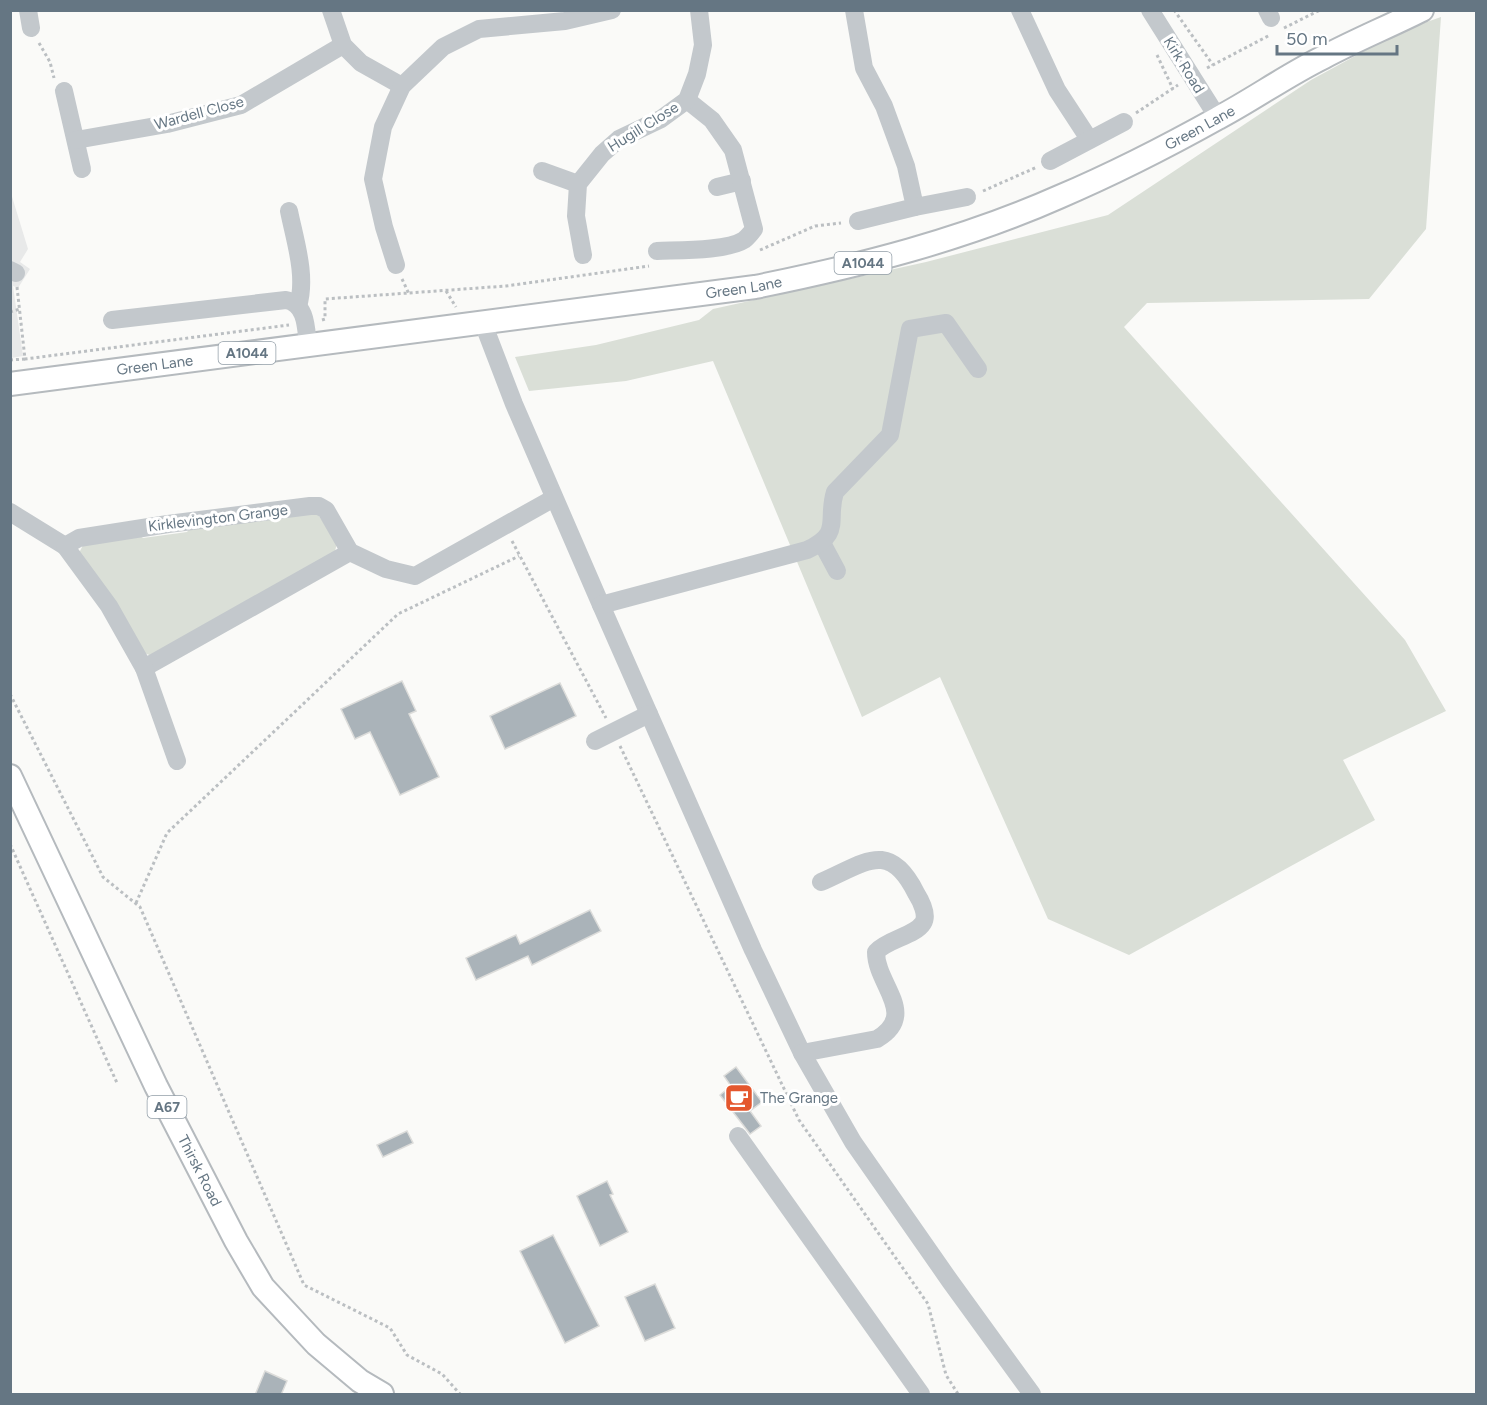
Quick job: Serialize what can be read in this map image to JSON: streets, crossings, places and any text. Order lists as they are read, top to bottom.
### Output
{
  "streets": {
    "main road": [
      "Green Lane",
      "A1044",
      "A67",
      "Thirsk Road"
    ],
    "street": [
      "Kirk Road",
      "Wardell Close",
      "Hugill Close",
      "Kirklevington Grange"
    ]
  },
  "crossings": [
    ["Kirk Road", "Green Lane"]
  ],
  "places": {
    "cafe": ["The Grange"]
  },
  "scale_bar": "50 m"
}
